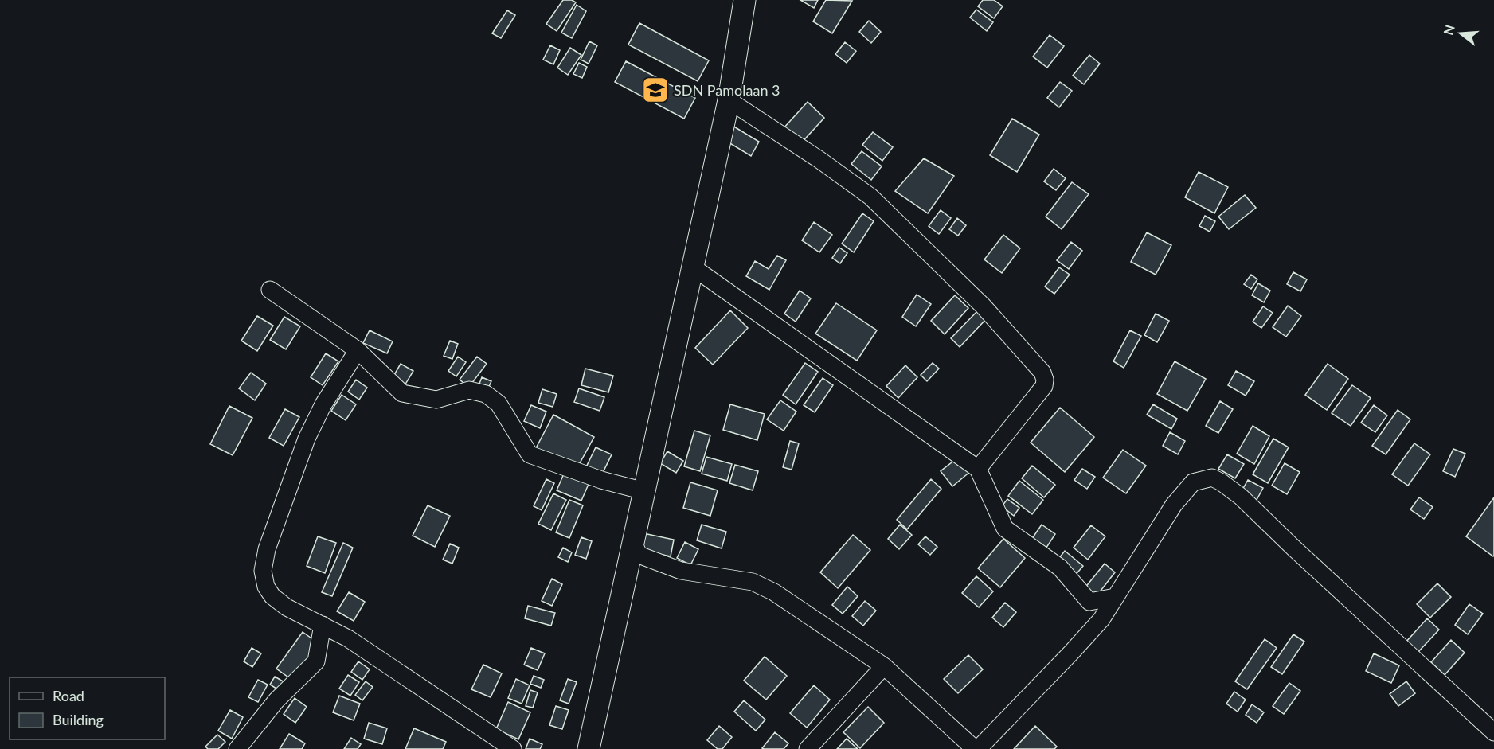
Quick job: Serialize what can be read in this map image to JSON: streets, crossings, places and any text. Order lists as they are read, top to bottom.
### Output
{
  "places": {
    "school or university": ["SDN Pamolaan 3"]
  },
  "legend": ["Road", "Building"],
  "north": "left"
}
